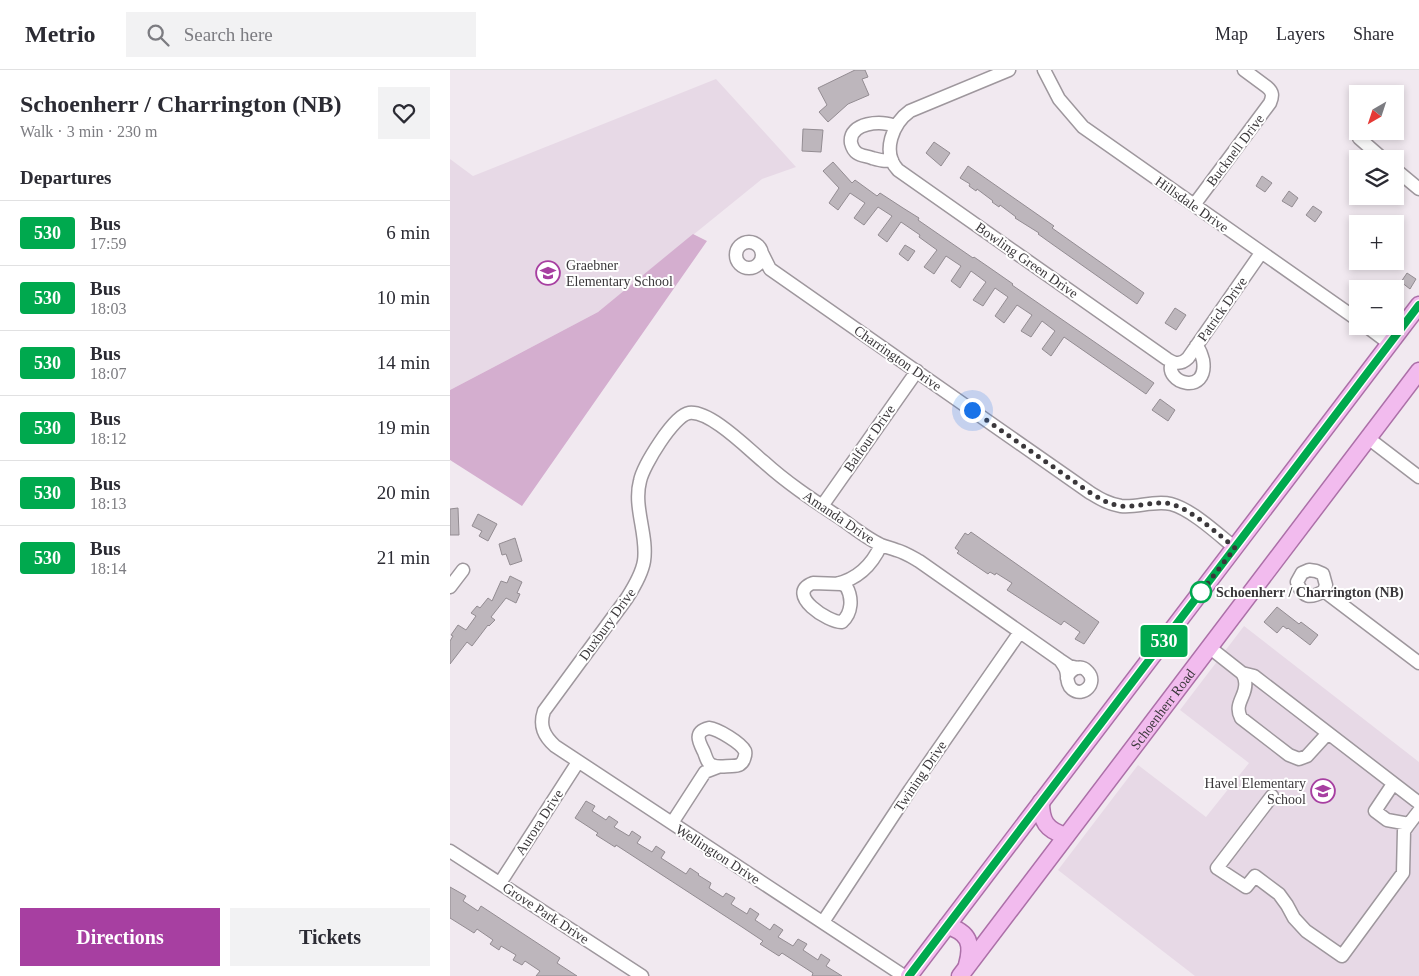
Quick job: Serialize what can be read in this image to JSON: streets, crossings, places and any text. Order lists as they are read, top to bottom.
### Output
{
  "streets": {
    "main road": ["Schoenherr Road"],
    "street": [
      "Bucknell Drive",
      "Hillsdale Drive",
      "Bowling Green Drive",
      "Patrick Drive",
      "Charrington Drive",
      "Balfour Drive",
      "Amanda Drive",
      "Duxbury Drive",
      "Twining Drive",
      "Aurora Drive",
      "Wellington Drive",
      "Grove Park Drive"
    ]
  },
  "crossings": [
    ["Bucknell Drive", "Hillsdale Drive"],
    ["Hillsdale Drive", "Patrick Drive"],
    ["Bowling Green Drive", "Patrick Drive"],
    ["Charrington Drive", "Balfour Drive"],
    ["Balfour Drive", "Amanda Drive"],
    ["Amanda Drive", "Duxbury Drive"],
    ["Amanda Drive", "Twining Drive"],
    ["Duxbury Drive", "Wellington Drive"],
    ["Twining Drive", "Wellington Drive"],
    ["Aurora Drive", "Wellington Drive"],
    ["Aurora Drive", "Grove Park Drive"]
  ],
  "places": {
    "school or university": ["Graebner Elementary School", "Havel Elementary School"],
    "other": ["Schoenherr / Charrington (NB)"]
  },
  "lines": ["bus line 530"],
  "north": "bottom left",
  "page": {
    "header": "Metrio",
    "search": "Search here",
    "nav": ["Map", "Layers", "Share"],
    "heading": [
      ["Schoenherr / Charrington (NB)", "Walk · 3 min · 230 m"],
      "Departures"
    ],
    "on_map": "530",
    "map_buttons": ["+", "−"],
    "list": [
      {
        "mark": "530",
        "name": "Bus",
        "note": "17:59",
        "value": "6 min"
      },
      {
        "mark": "530",
        "name": "Bus",
        "note": "18:03",
        "value": "10 min"
      },
      {
        "mark": "530",
        "name": "Bus",
        "note": "18:07",
        "value": "14 min"
      },
      {
        "mark": "530",
        "name": "Bus",
        "note": "18:12",
        "value": "19 min"
      },
      {
        "mark": "530",
        "name": "Bus",
        "note": "18:13",
        "value": "20 min"
      },
      {
        "mark": "530",
        "name": "Bus",
        "note": "18:14",
        "value": "21 min"
      }
    ],
    "buttons": ["Directions", "Tickets"]
  }
}
